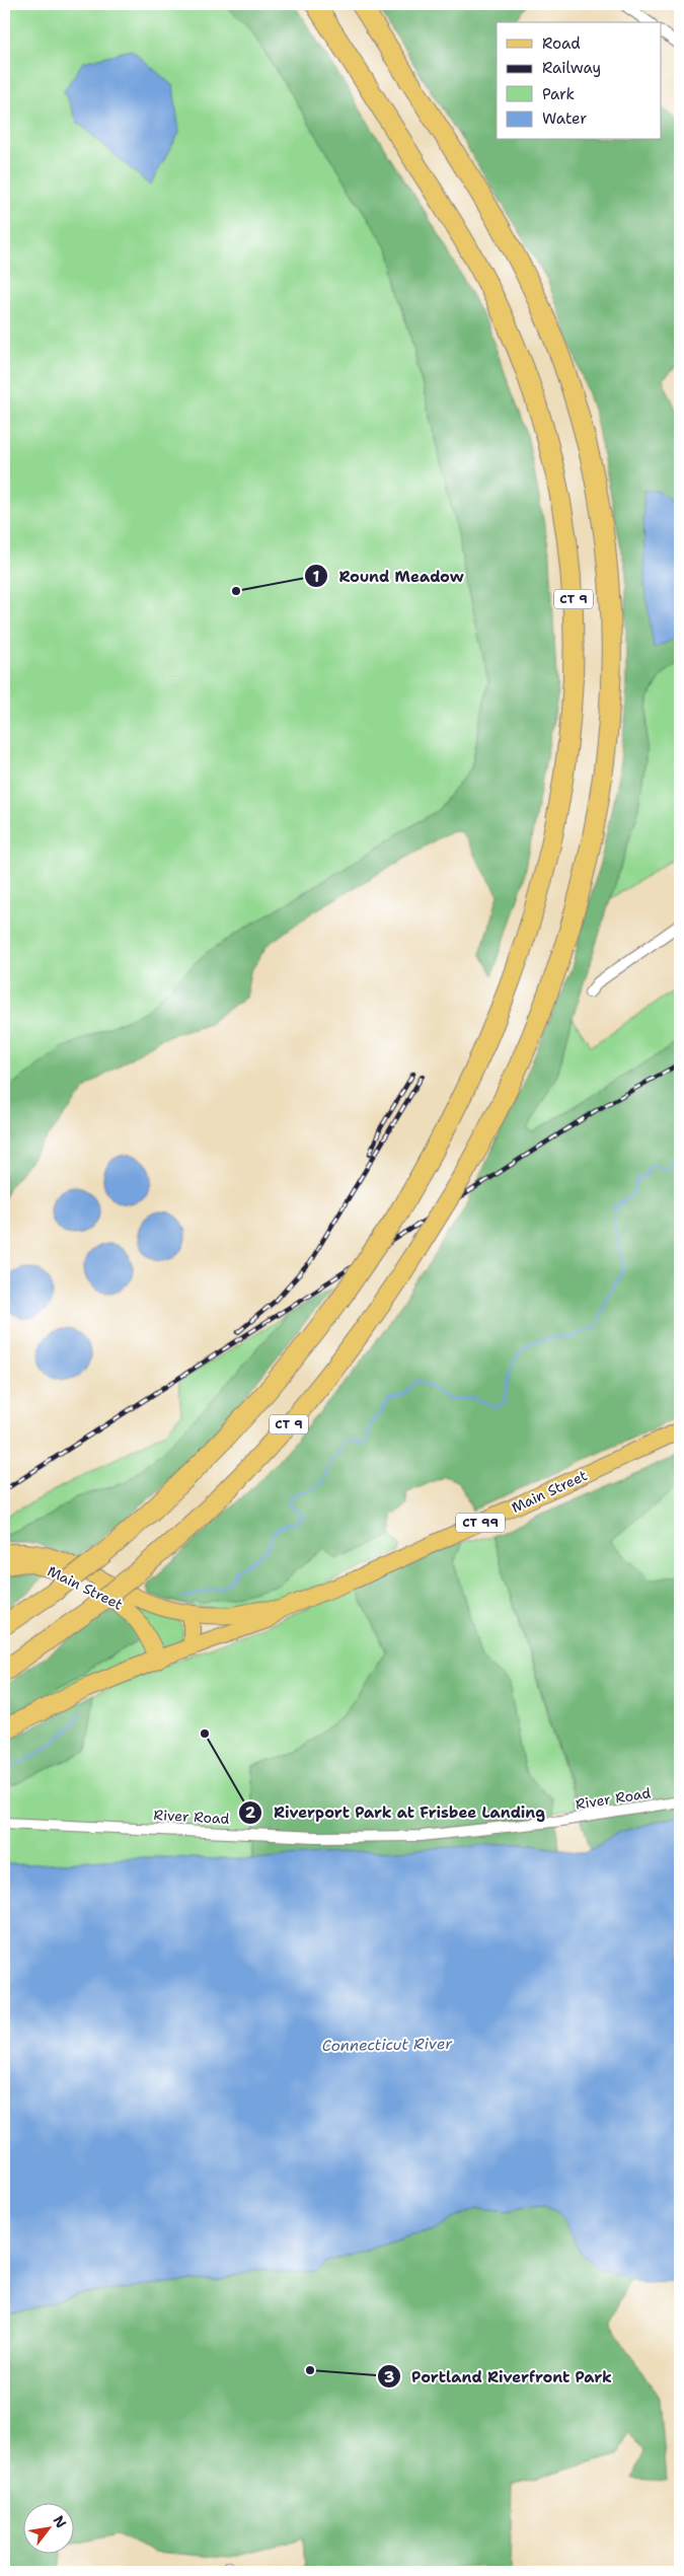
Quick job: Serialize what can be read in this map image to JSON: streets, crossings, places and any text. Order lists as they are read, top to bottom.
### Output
{
  "streets": {
    "highway": ["CT 9"],
    "main road": ["Main Street", "CT 99"],
    "street": ["River Road"]
  },
  "water": ["Connecticut River"],
  "places": ["Round Meadow", "Riverport Park at Frisbee Landing", "Portland Riverfront Park"],
  "legend": [
    "Road",
    "Railway",
    "Park",
    "Water"
  ],
  "north": "top right"
}
